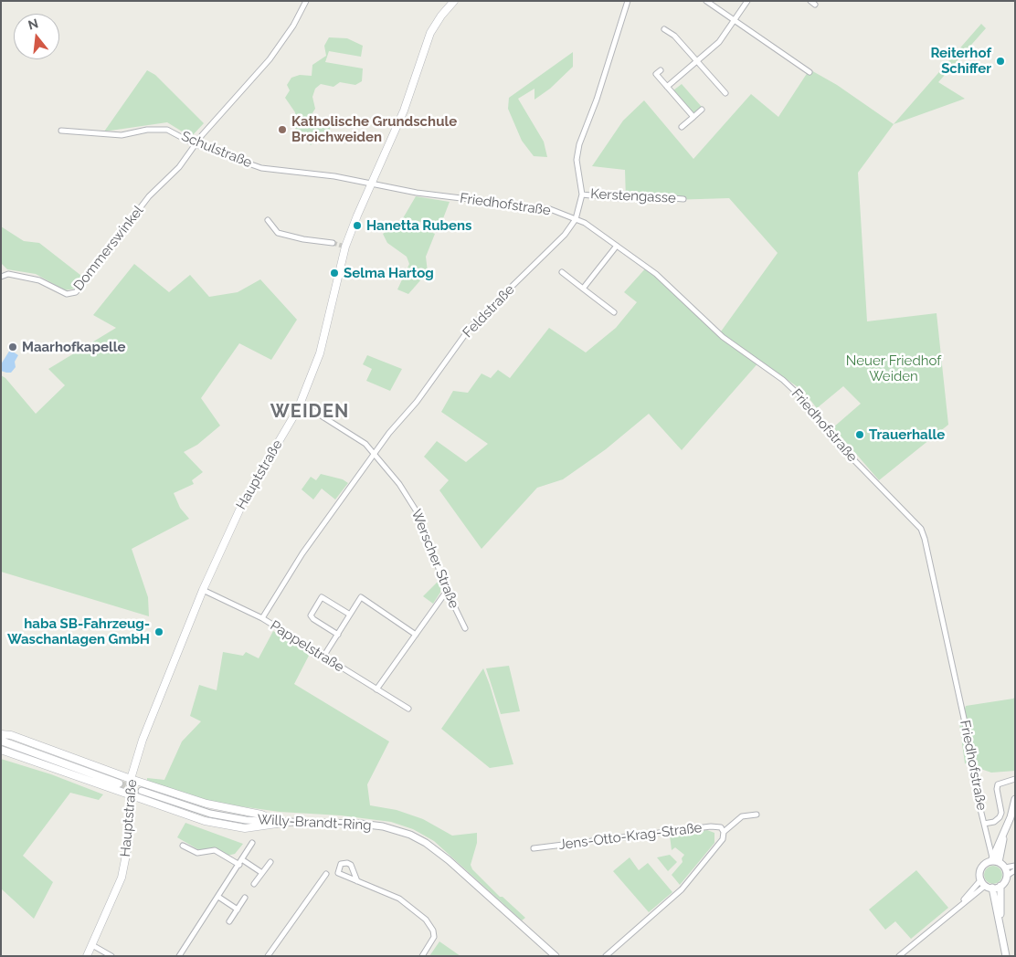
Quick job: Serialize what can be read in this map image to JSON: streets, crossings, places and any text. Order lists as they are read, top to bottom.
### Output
{
  "streets": {
    "main road": ["Hauptstraße"],
    "street": [
      "Schulstraße",
      "Kerstengasse",
      "Friedhofstraße",
      "Dommerswinkel",
      "Feldstraße",
      "Werscher Straße",
      "Pappelstraße",
      "Willy-Brandt-Ring",
      "Jens-Otto-Krag-Straße"
    ]
  },
  "crossings": [
    ["Schulstraße", "Friedhofstraße"],
    ["Schulstraße", "Dommerswinkel"],
    ["Schulstraße", "Hauptstraße"],
    ["Kerstengasse", "Feldstraße"],
    ["Friedhofstraße", "Feldstraße"],
    ["Friedhofstraße", "Hauptstraße"],
    ["Feldstraße", "Werscher Straße"],
    ["Feldstraße", "Pappelstraße"],
    ["Hauptstraße", "Werscher Straße"],
    ["Hauptstraße", "Pappelstraße"]
  ],
  "districts": ["WEIDEN"],
  "parks": ["Neuer Friedhof Weiden"],
  "places": [
    "Reiterhof Schiffer",
    "Katholische Grundschule Broichweiden",
    "Hanetta Rubens",
    "Selma Hartog",
    "Maarhofkapelle",
    "Trauerhalle",
    "haba SB-Fahrzeug- Waschanlagen GmbH"
  ],
  "north": "top"
}
